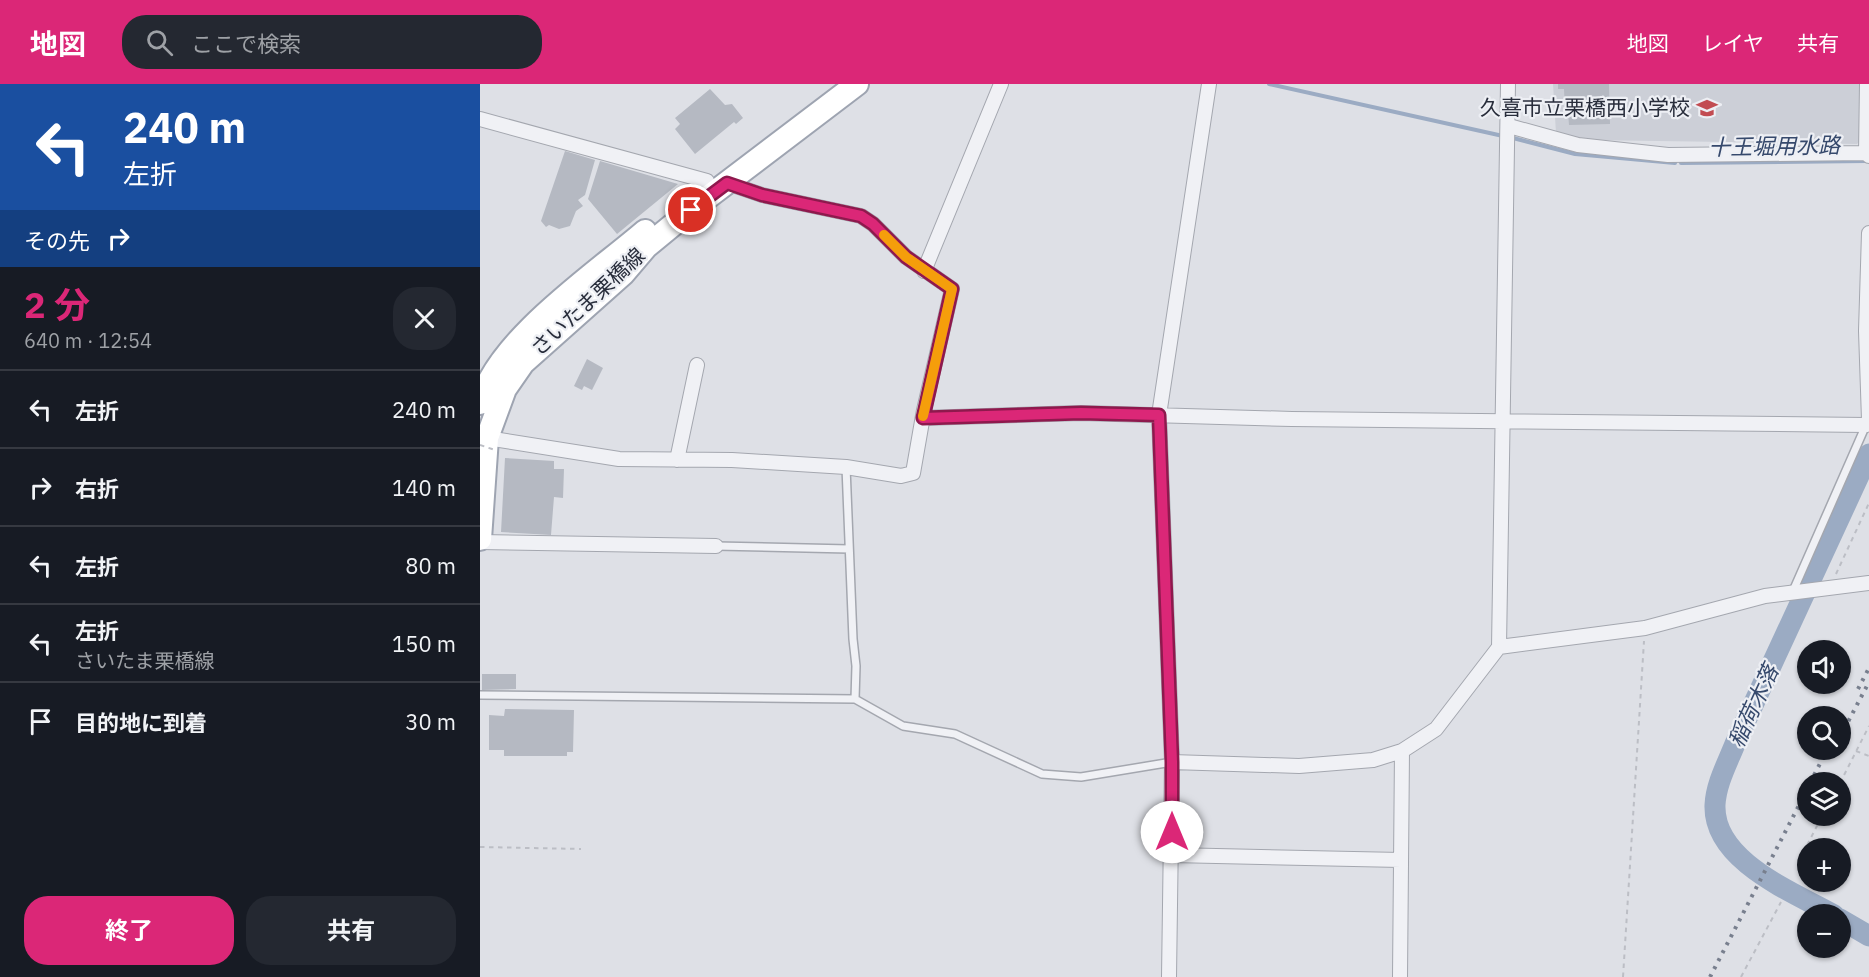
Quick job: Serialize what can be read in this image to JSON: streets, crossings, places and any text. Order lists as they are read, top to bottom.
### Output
{
  "streets": {
    "main road": ["さいたま栗橋線"]
  },
  "water": ["十王堀用水路", "稲荷木落"],
  "places": {
    "school or university": ["久喜市立栗橋西小学校"]
  },
  "page": {
    "header": "地図",
    "search": "ここで検索",
    "nav": ["地図", "レイヤ", "共有"],
    "turn": ["240 m", "左折"],
    "then": "その先",
    "heading": ["2 分", "640 m · 12:54"],
    "list": [
      {
        "name": "左折",
        "value": "240 m"
      },
      {
        "name": "右折",
        "value": "140 m"
      },
      {
        "name": "左折",
        "value": "80 m"
      },
      {
        "name": "左折",
        "note": "さいたま栗橋線",
        "value": "150 m"
      },
      {
        "name": "目的地に到着",
        "value": "30 m"
      }
    ],
    "map_buttons": ["+", "−"],
    "buttons": ["終了", "共有"]
  }
}
